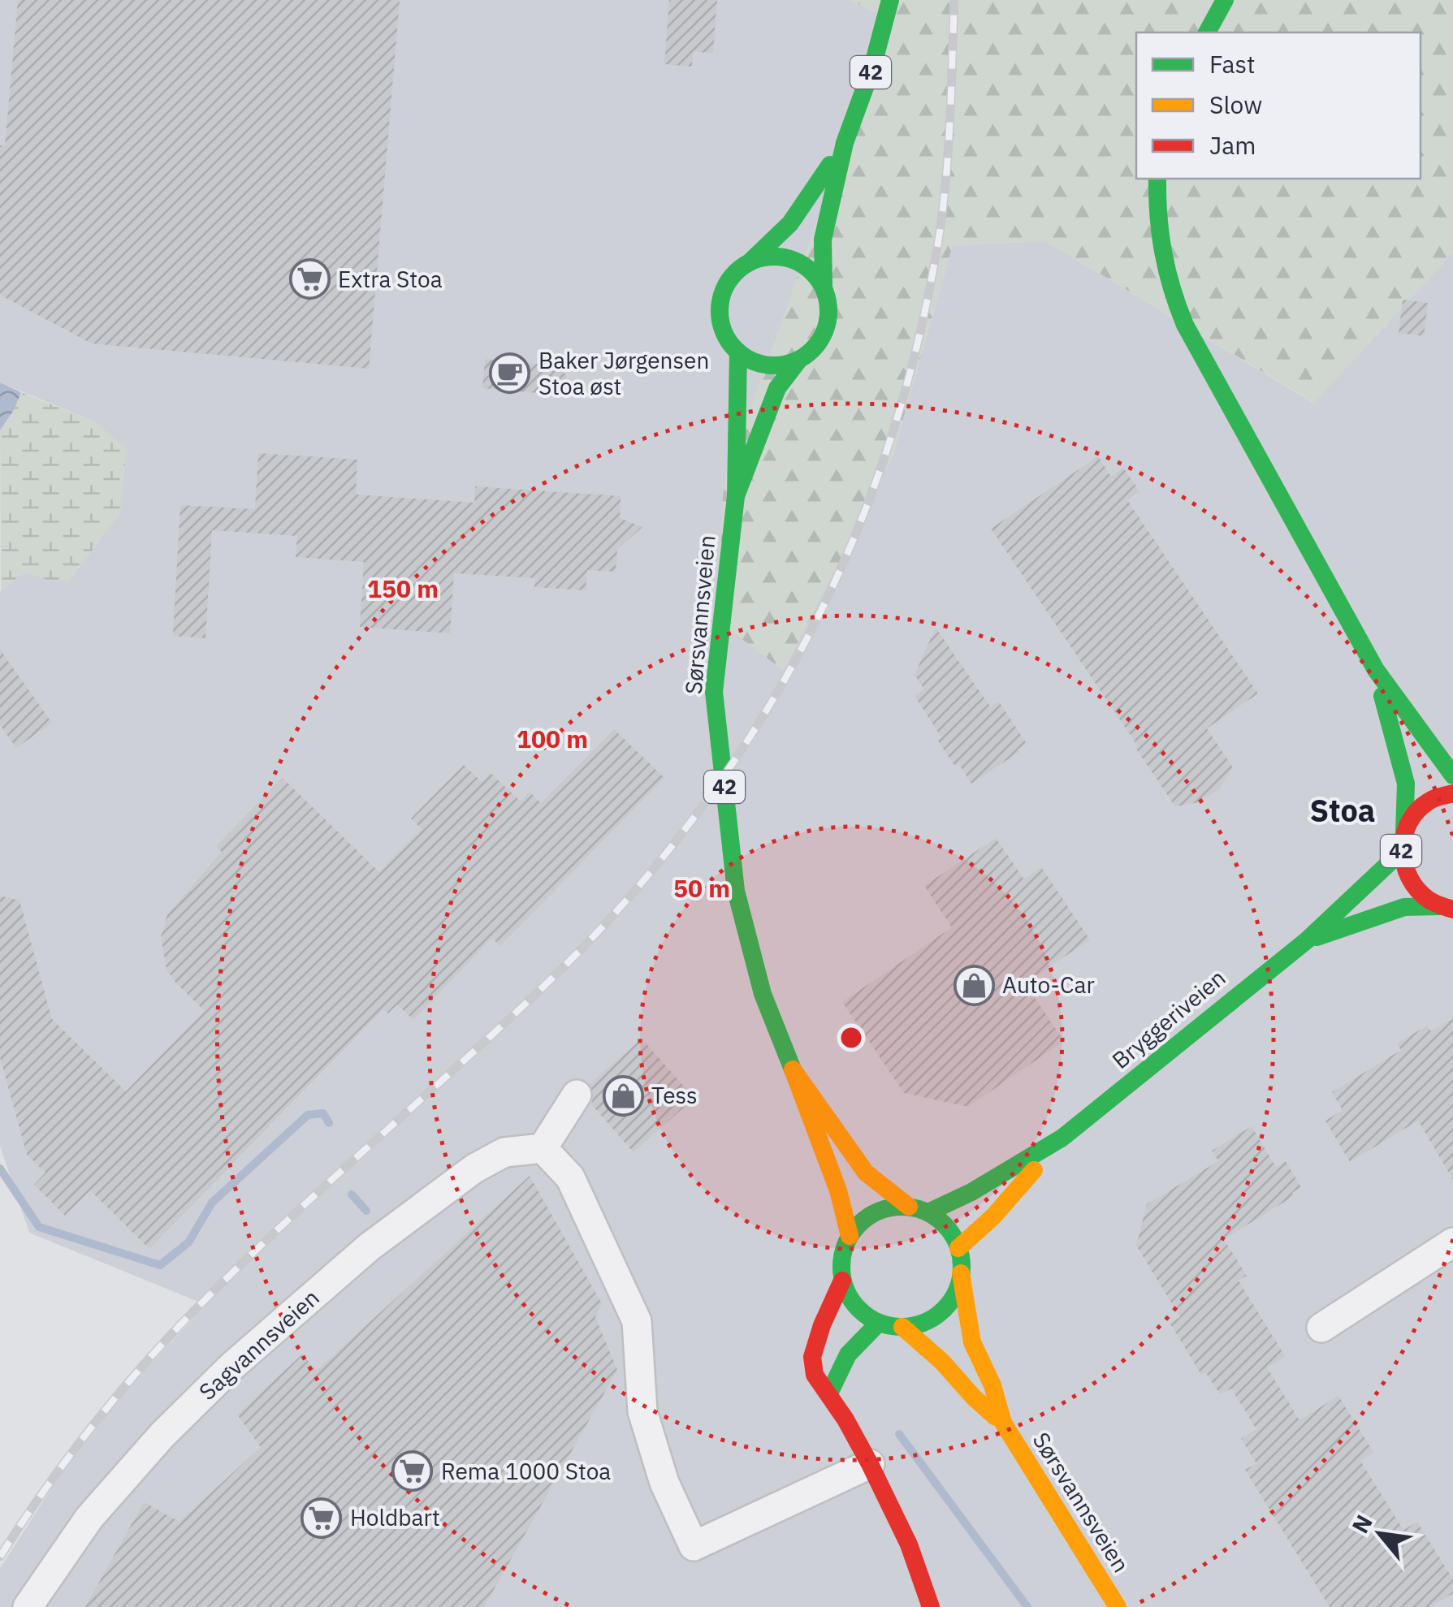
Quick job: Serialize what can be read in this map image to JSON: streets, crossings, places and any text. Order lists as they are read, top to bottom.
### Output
{
  "streets": {
    "main road": ["42", "Sørsvannsveien", "Bryggeriveien"],
    "street": ["Sagvannsveien"]
  },
  "crossings": [
    ["42", "Sørsvannsveien"],
    ["42", "Bryggeriveien"],
    ["Sørsvannsveien", "Bryggeriveien"]
  ],
  "districts": ["Stoa"],
  "places": {
    "supermarket": ["Extra Stoa", "Rema 1000 Stoa", "Holdbart"],
    "cafe": ["Baker Jørgensen Stoa øst"],
    "shop": ["Auto-Car", "Tess"]
  },
  "legend": ["Fast", "Slow", "Jam"],
  "north": "top left",
  "rings": ["150 m", "100 m", "50 m"]
}
